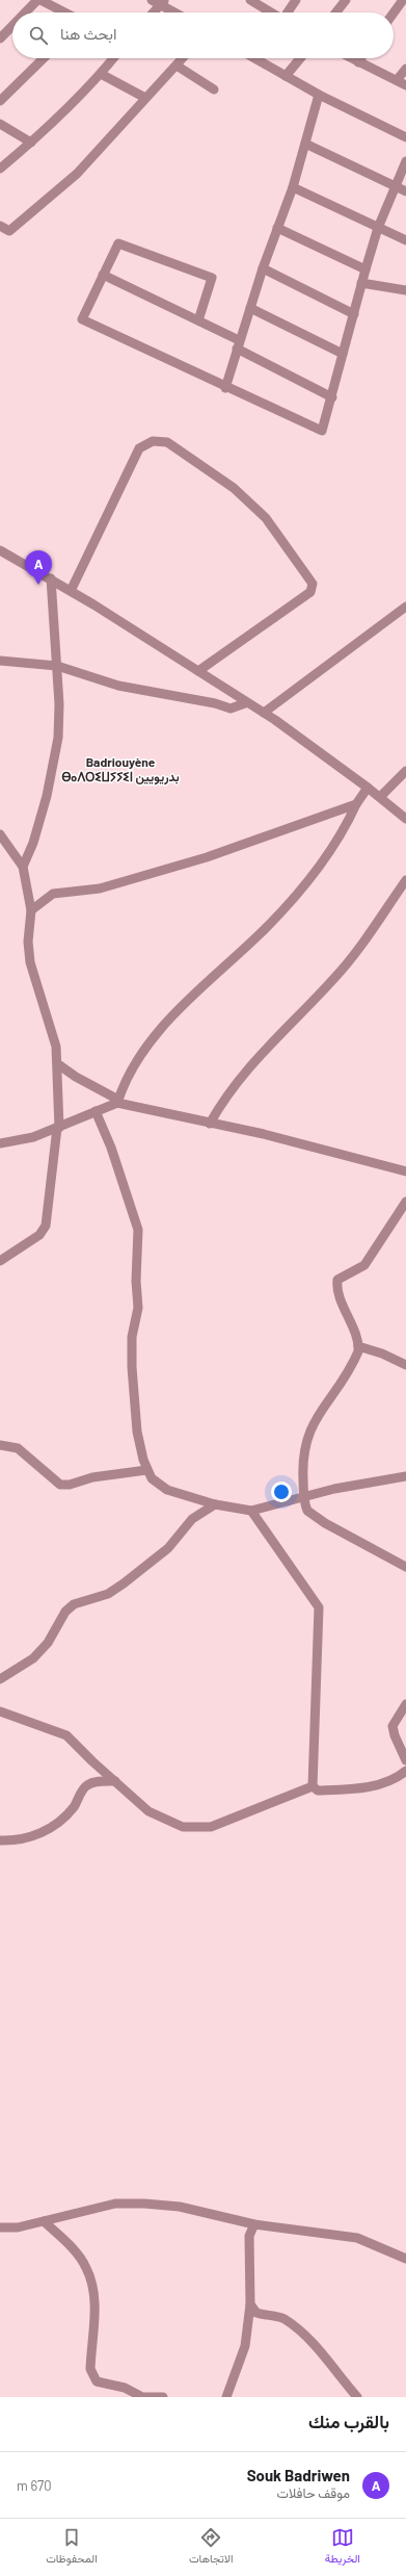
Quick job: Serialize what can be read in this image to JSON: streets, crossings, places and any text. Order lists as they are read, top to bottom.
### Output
{
  "districts": ["Badriouyène ⴱⴰⴷⵔⵉⵡⵢⵢⵉⵏ بدريويين"],
  "page": {
    "search": "ابحث هنا",
    "pins": "A",
    "heading": "بالقرب منك",
    "list": [
      {
        "mark": "A",
        "name": "Souk Badriwen",
        "note": "موقف حافلات",
        "value": "670 m"
      }
    ],
    "nav": ["الخريطة", "الاتجاهات", "المحفوظات"]
  }
}
